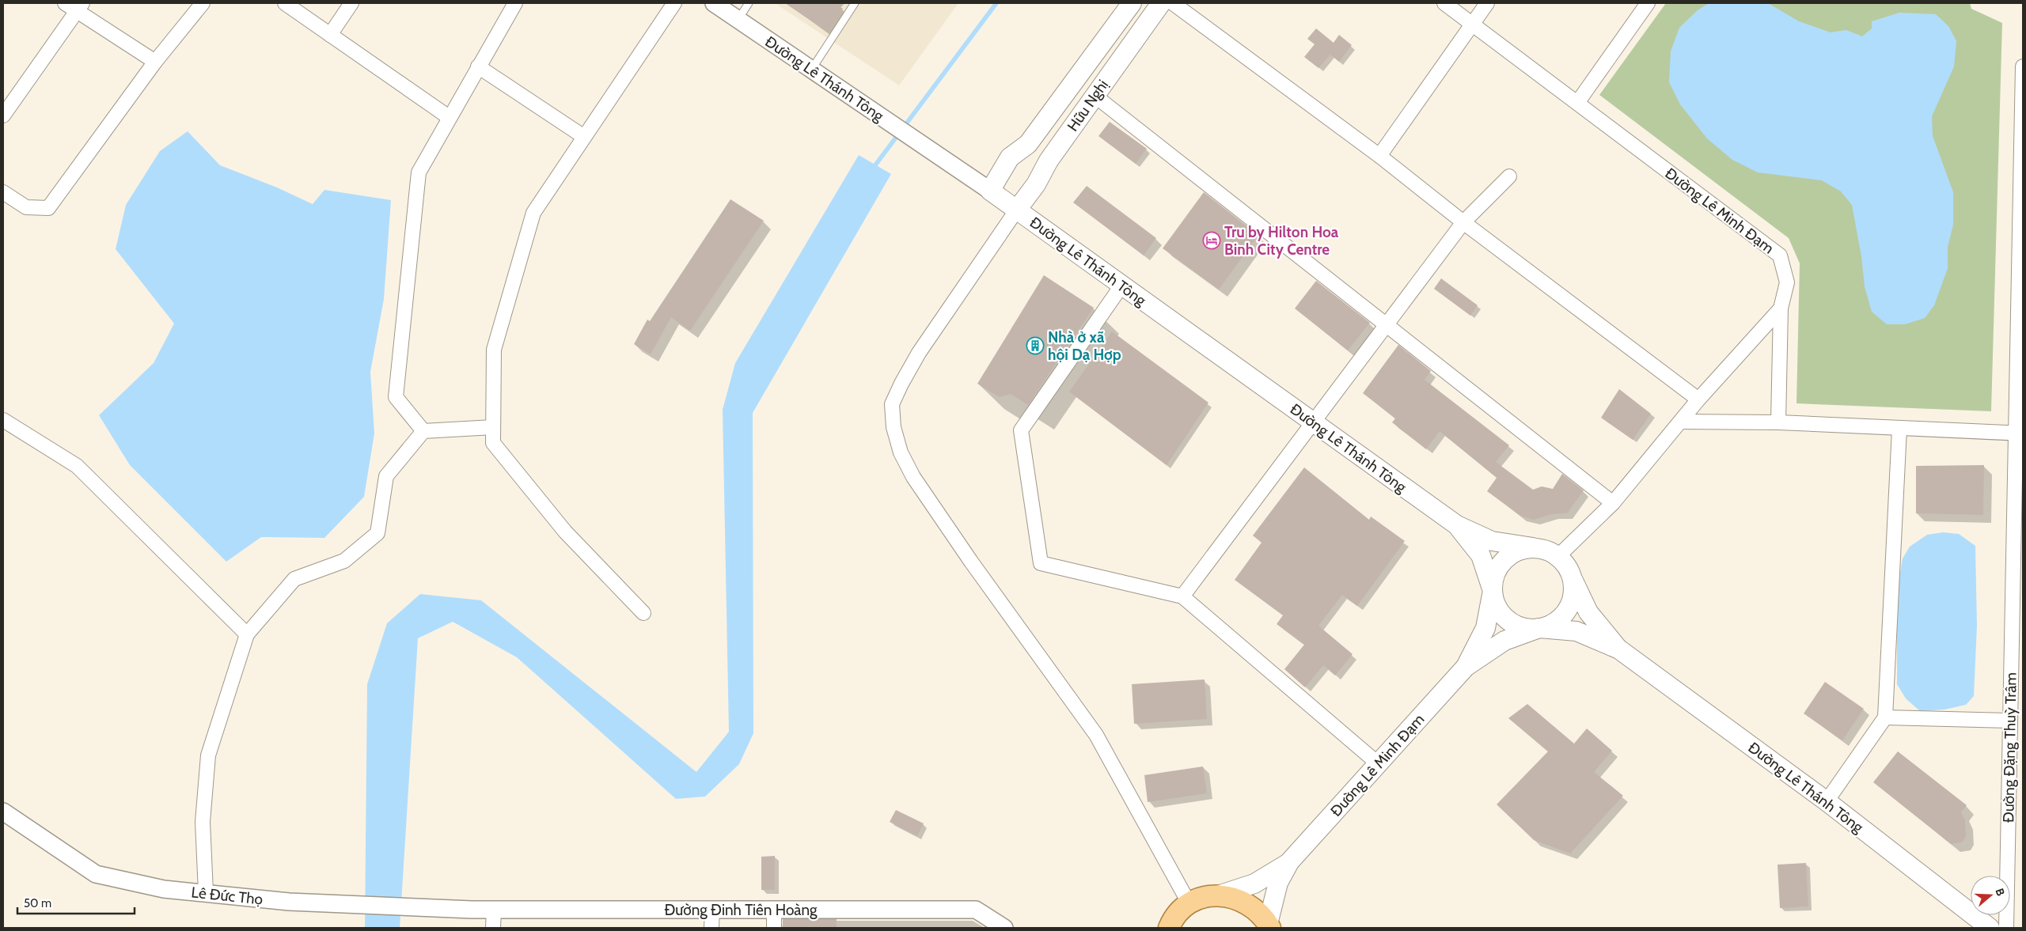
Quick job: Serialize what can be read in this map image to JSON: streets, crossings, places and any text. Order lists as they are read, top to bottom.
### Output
{
  "streets": {
    "main road": ["Đường Lê Thánh Tông", "Hữu Nghị", "Đường Lê Minh Đạm"],
    "street": ["Đường Đặng Thuỳ Trâm", "Lê Đức Thọ", "Đường Đinh Tiên Hoàng"]
  },
  "crossings": [
    ["Đường Lê Thánh Tông", "Hữu Nghị"],
    ["Đường Lê Thánh Tông", "Đường Lê Minh Đạm"],
    ["Lê Đức Thọ", "Đường Đinh Tiên Hoàng"]
  ],
  "places": {
    "hotel": ["Tru by Hilton Hoa Binh City Centre"],
    "building": ["Nhà ở xã hội Dạ Hợp"]
  },
  "scale_bar": "50 m",
  "north": "right"
}
